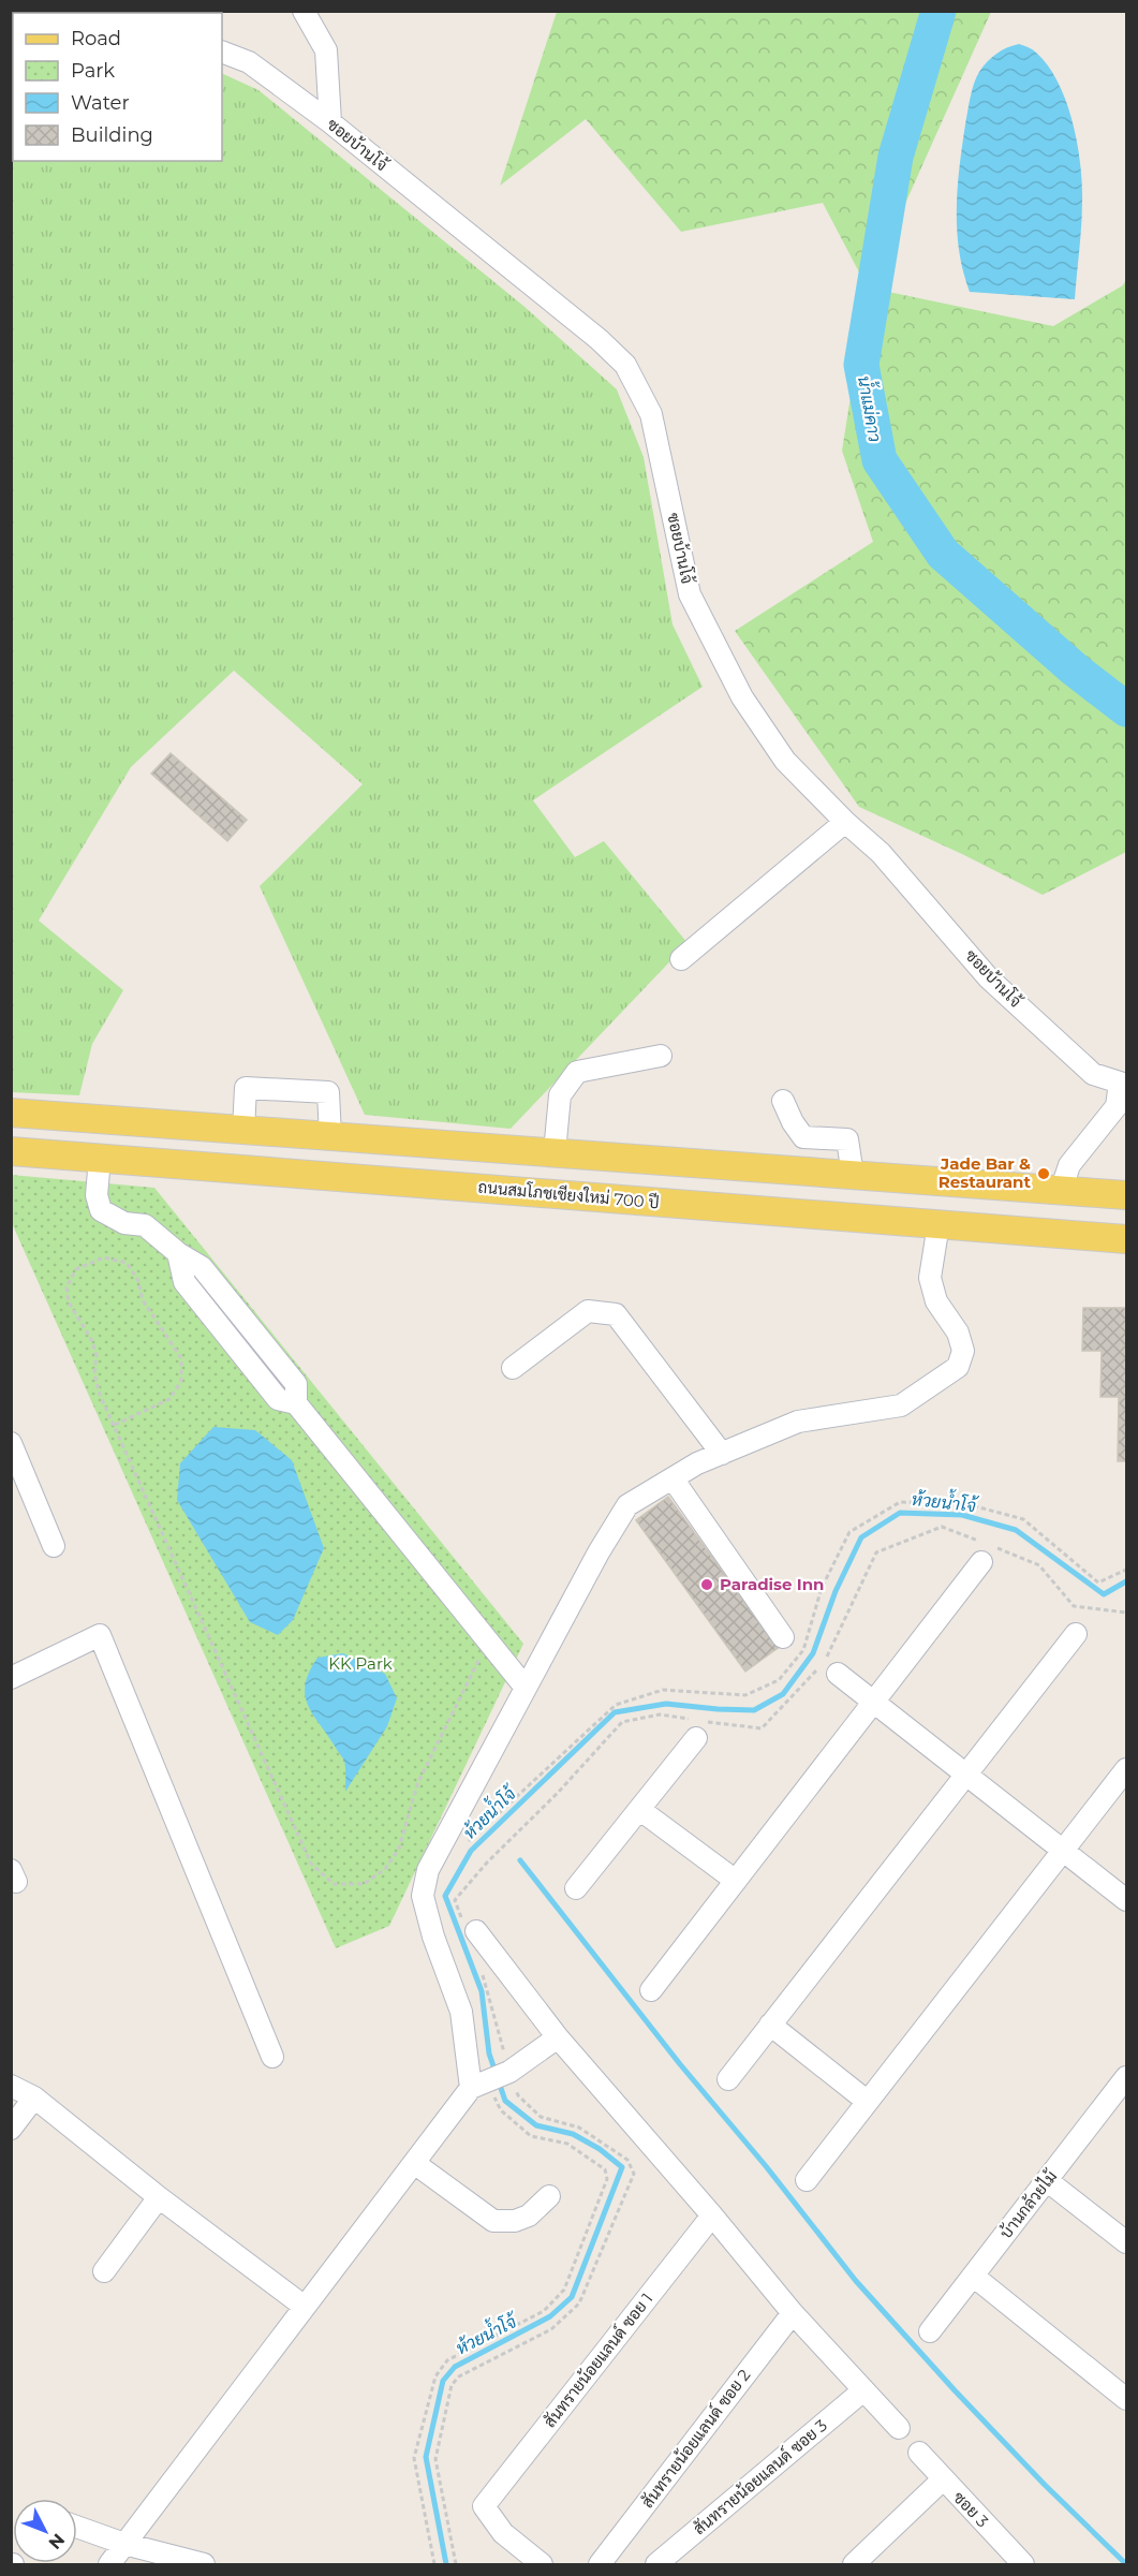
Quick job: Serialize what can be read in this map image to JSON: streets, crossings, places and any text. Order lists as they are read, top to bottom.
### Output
{
  "streets": {
    "main road": ["ถนนสมโภชเชียงใหม่ 700 ปี"],
    "street": [
      "ซอยบ้านโจ้",
      "บ้านกล้วยไม้",
      "สันทรายน้อยแลนด์ ซอย 1",
      "สันทรายน้อยแลนด์ ซอย 2",
      "สันทรายน้อยแลนด์ ซอย 3",
      "ซอย 3"
    ]
  },
  "water": ["น้ำแม่คาว", "ห้วยน้ำโจ้"],
  "parks": ["KK Park"],
  "places": ["Jade Bar & Restaurant", "Paradise Inn"],
  "legend": [
    "Road",
    "Park",
    "Water",
    "Building"
  ],
  "north": "bottom right"
}
